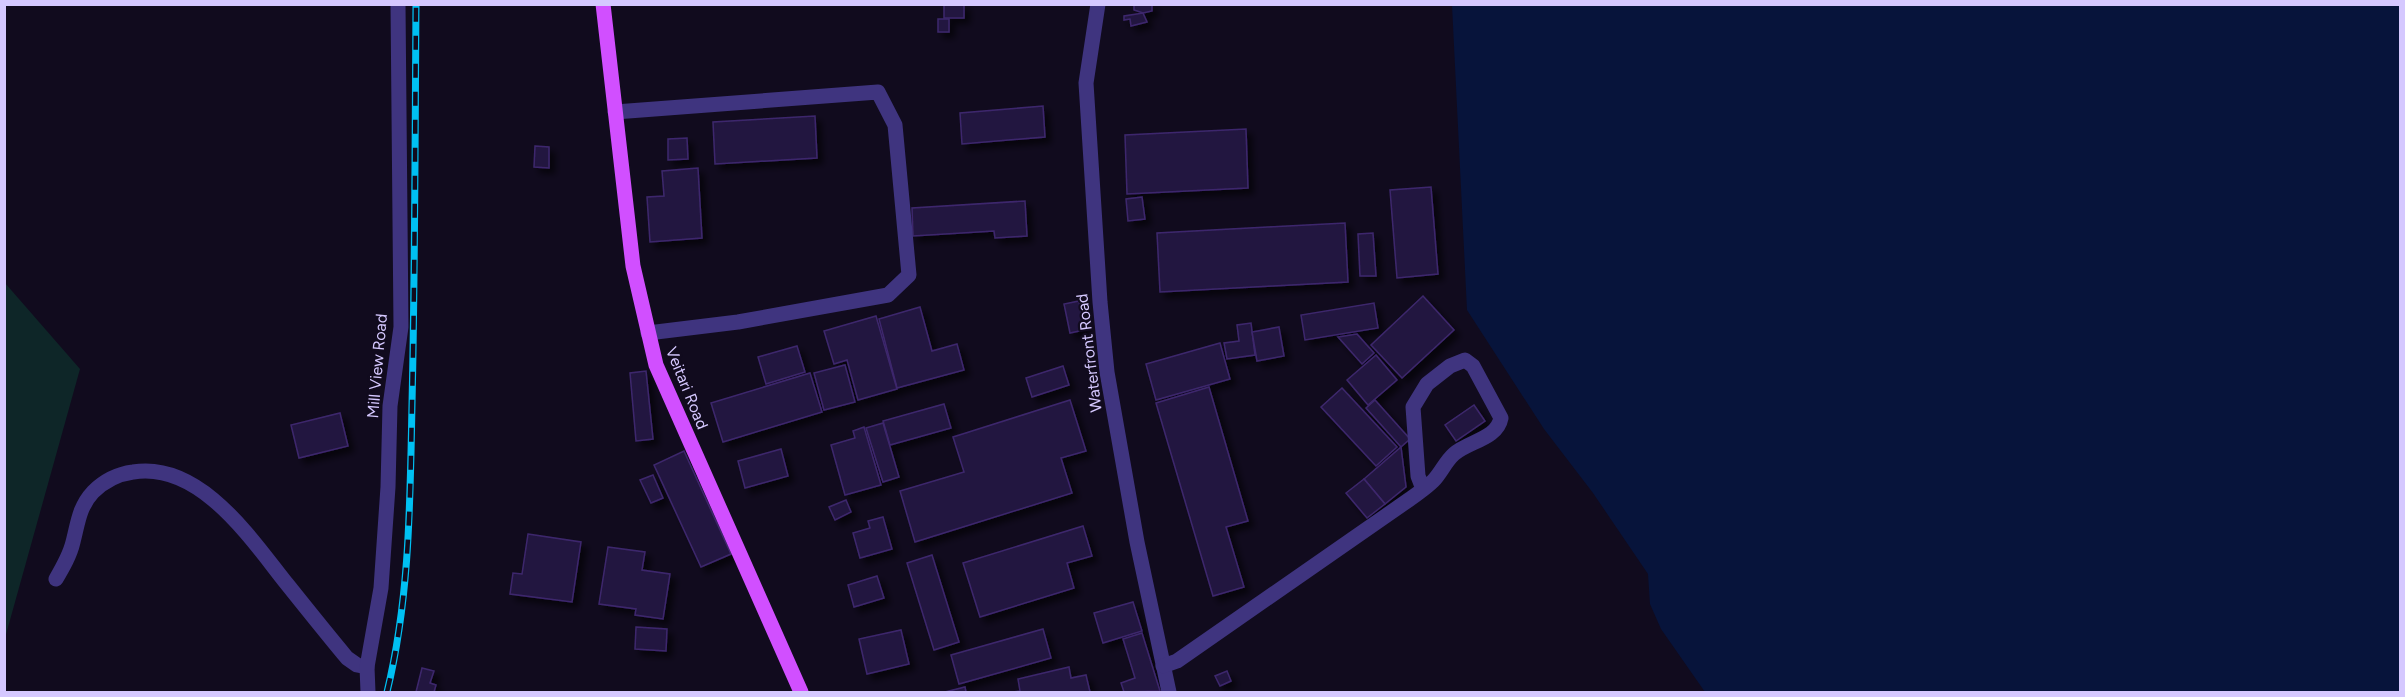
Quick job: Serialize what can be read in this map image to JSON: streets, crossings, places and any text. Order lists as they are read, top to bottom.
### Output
{
  "streets": {
    "main road": ["Veitari Road"],
    "street": ["Waterfront Road", "Mill View Road"]
  }
}
